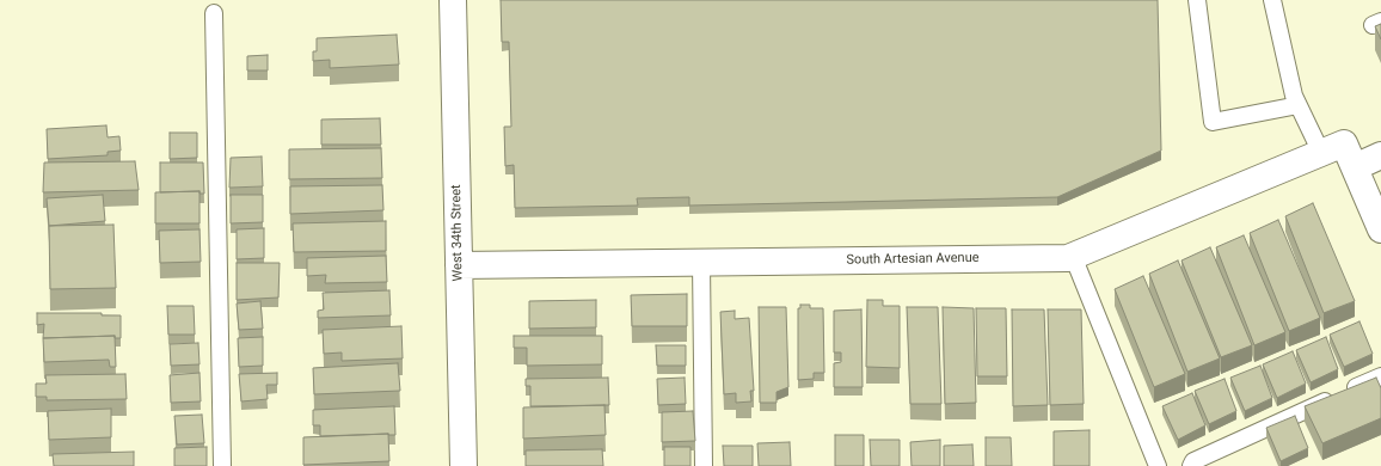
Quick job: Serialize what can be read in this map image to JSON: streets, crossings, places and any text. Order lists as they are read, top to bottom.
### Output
{
  "streets": {
    "street": ["West 34th Street", "South Artesian Avenue"]
  },
  "crossings": [
    ["West 34th Street", "South Artesian Avenue"]
  ]
}
